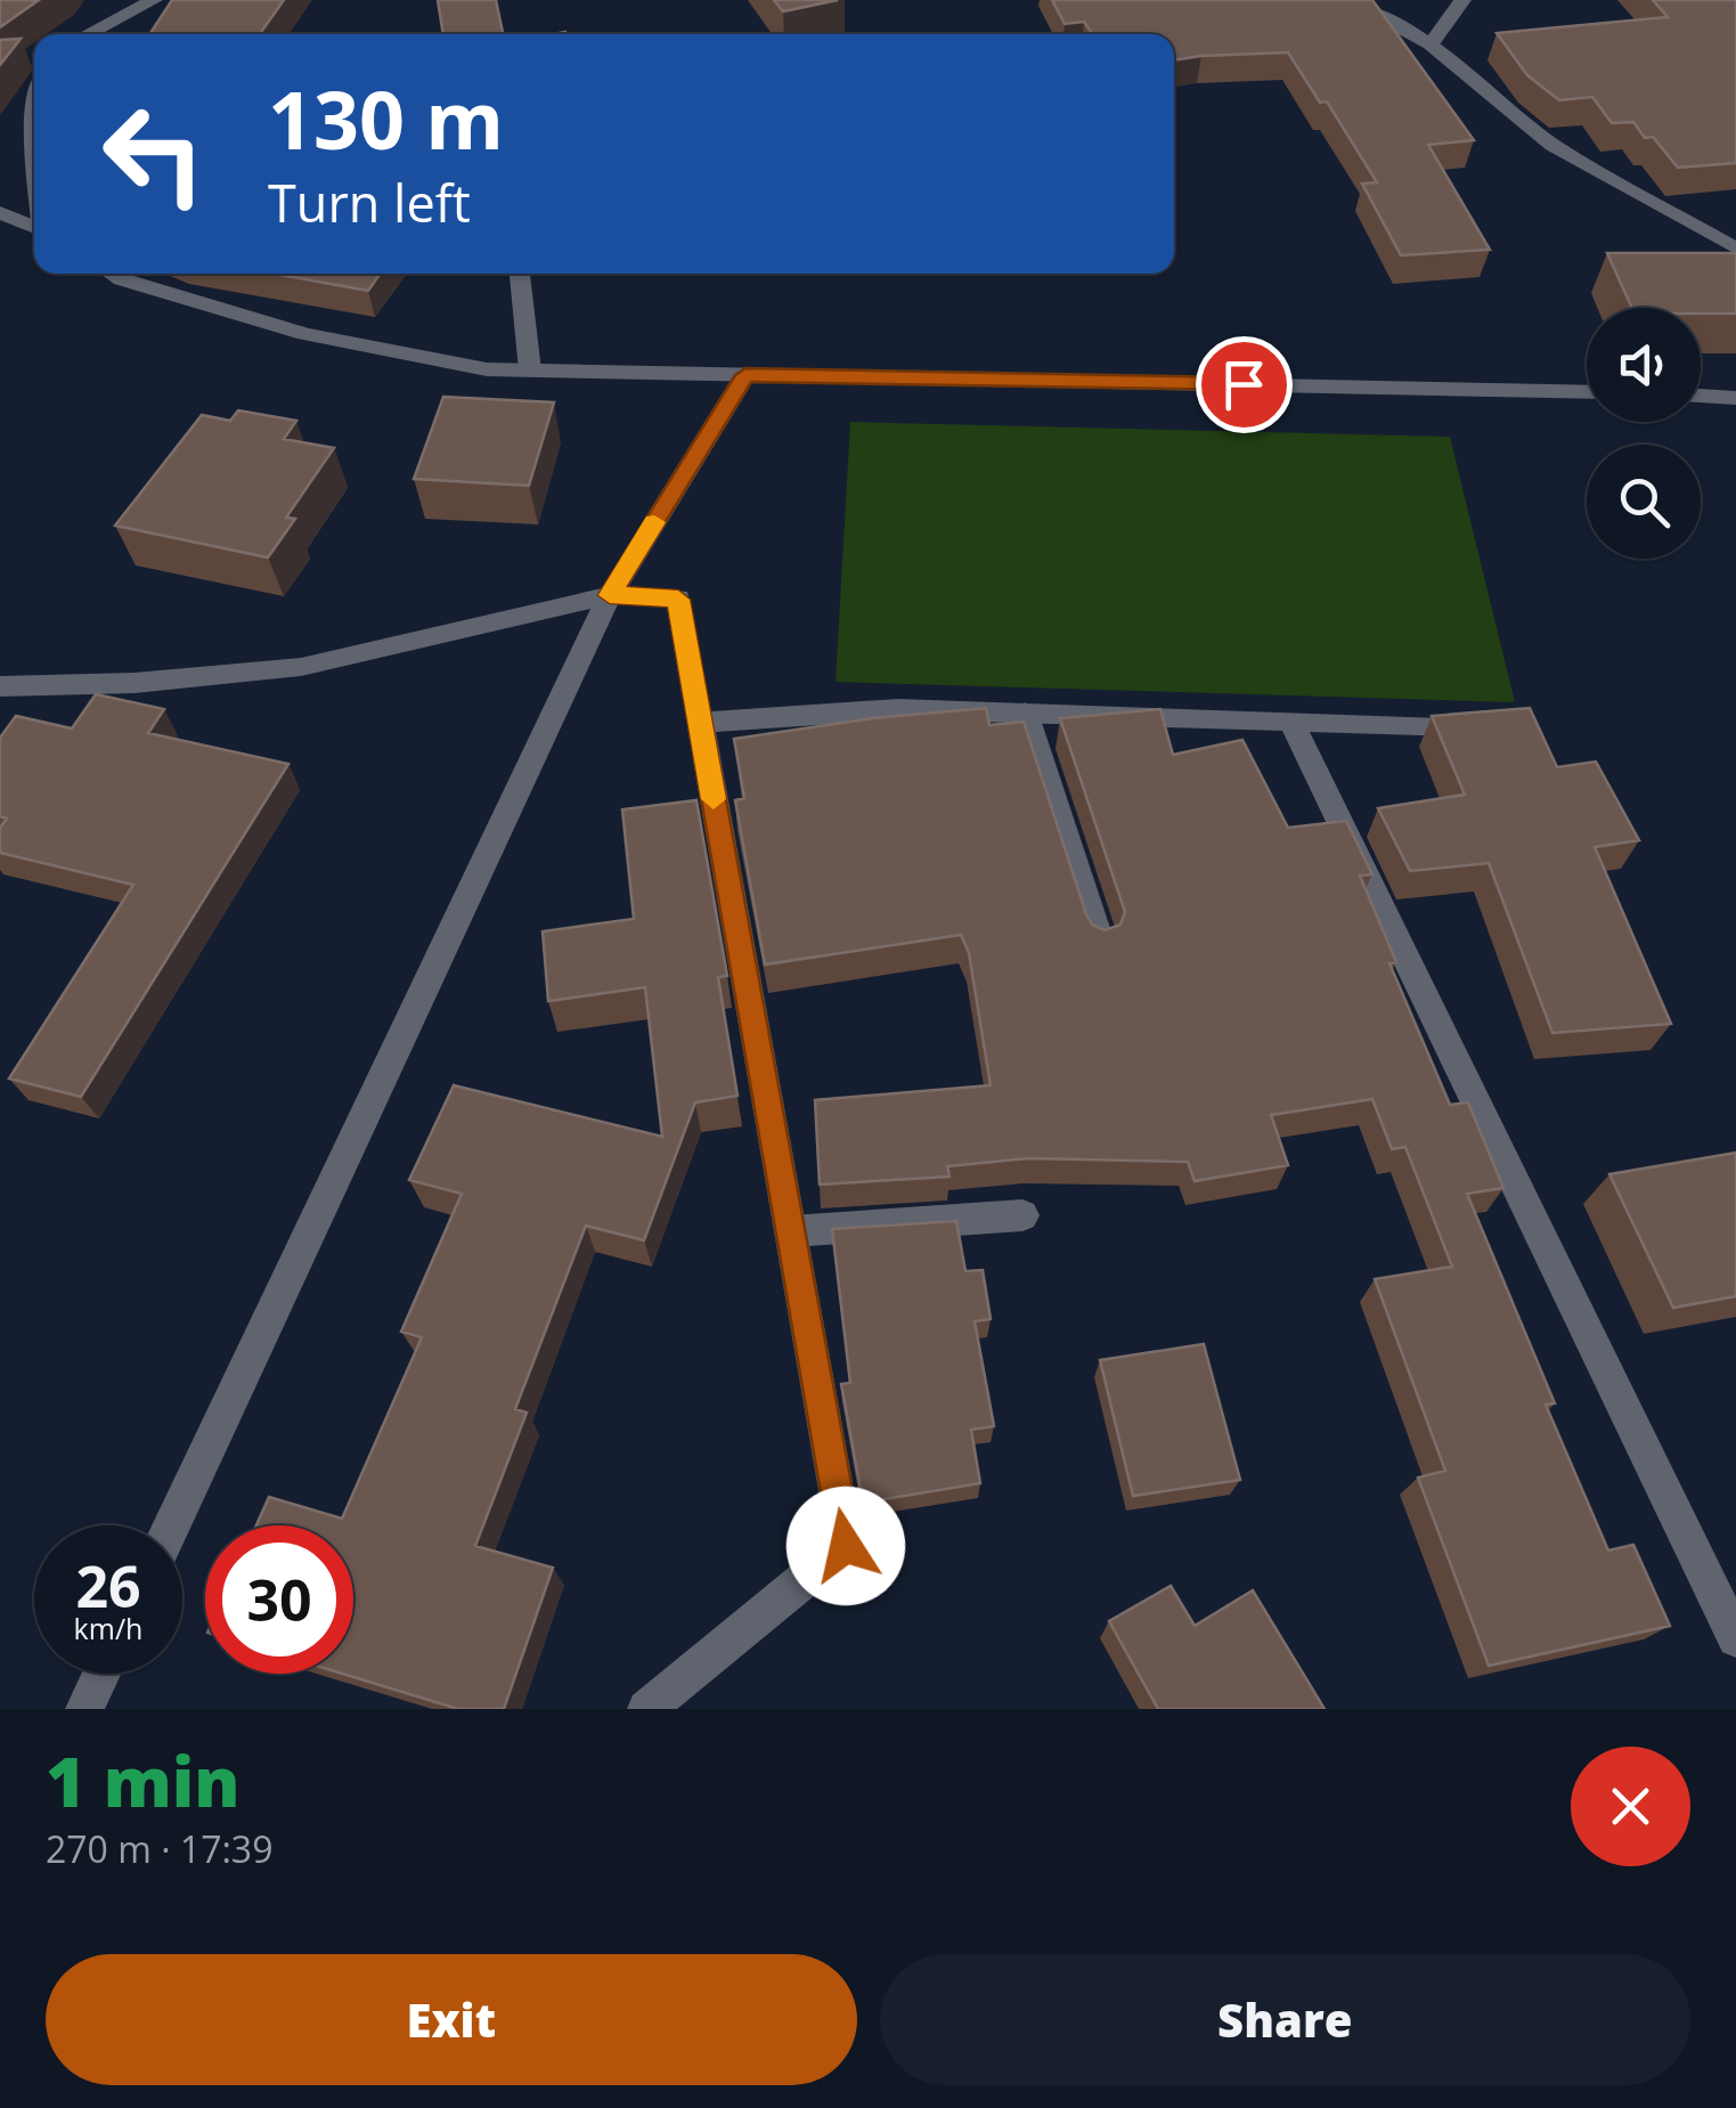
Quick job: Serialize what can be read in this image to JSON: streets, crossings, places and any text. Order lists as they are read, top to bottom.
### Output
{
  "page": {
    "turn": ["130 m", "Turn left"],
    "speed": "26 km/h",
    "limit": "30",
    "heading": ["1 min", "270 m · 17:39"],
    "buttons": ["Exit", "Share"]
  }
}
